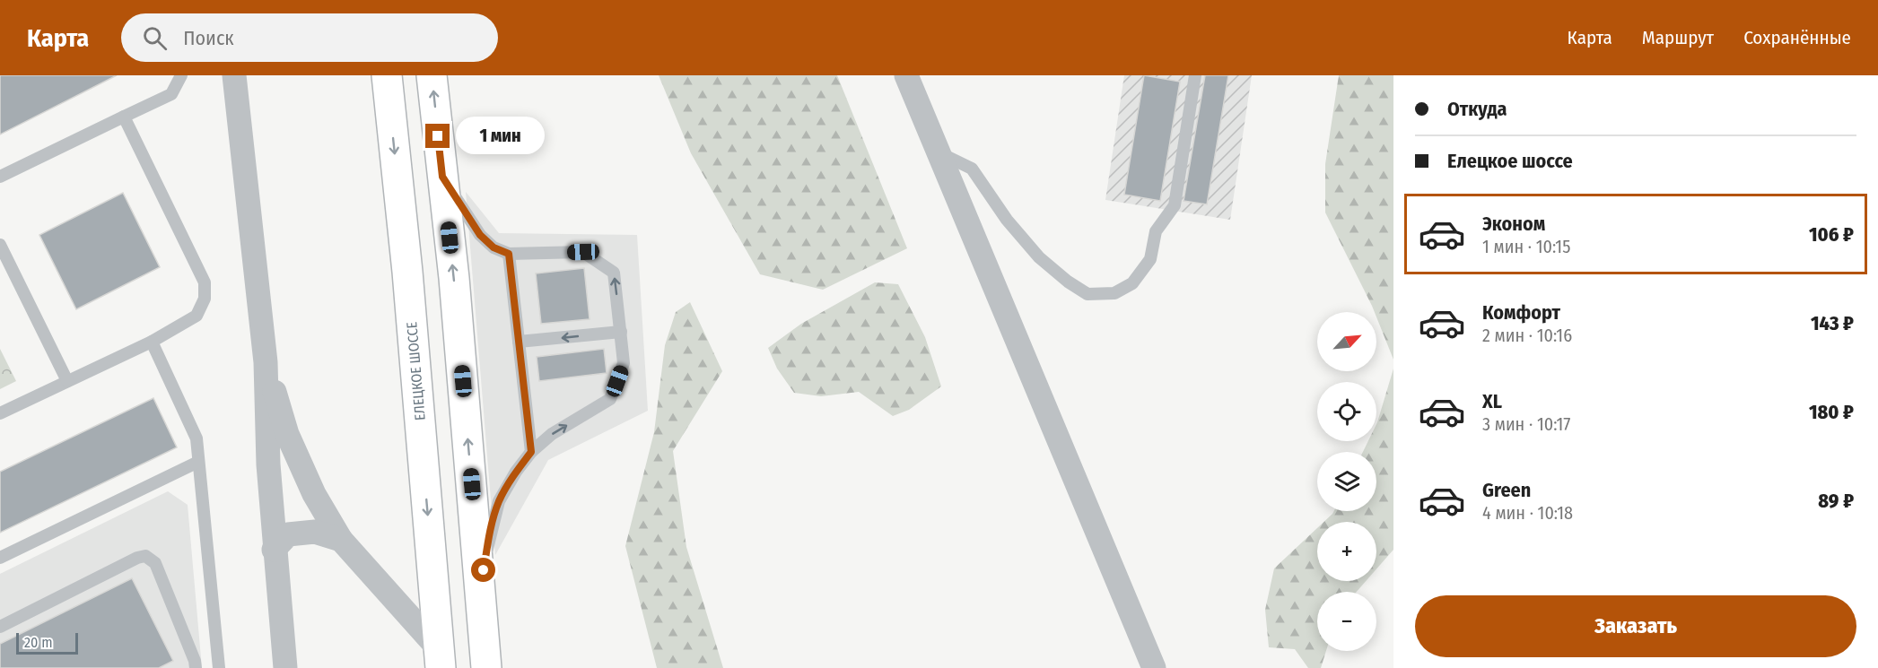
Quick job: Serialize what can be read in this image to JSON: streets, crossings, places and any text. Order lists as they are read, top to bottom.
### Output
{
  "streets": {
    "main road": ["ЕЛЕЦКОЕ ШОССЕ"]
  },
  "scale_bar": "20 m",
  "north": "top right",
  "page": {
    "header": "Карта",
    "search": "Поиск",
    "nav": ["Карта", "Маршрут", "Сохранённые"],
    "banner": ["Откуда", "Елецкое шоссе"],
    "bubble": "1 мин",
    "list": [
      {
        "name": "Эконом",
        "note": "1 мин · 10:15",
        "value": "106 ₽"
      },
      {
        "name": "Комфорт",
        "note": "2 мин · 10:16",
        "value": "143 ₽"
      },
      {
        "name": "XL",
        "note": "3 мин · 10:17",
        "value": "180 ₽"
      },
      {
        "name": "Green",
        "note": "4 мин · 10:18",
        "value": "89 ₽"
      }
    ],
    "map_buttons": ["+", "−"],
    "buttons": "Заказать",
    "scale": "20 m"
  }
}
